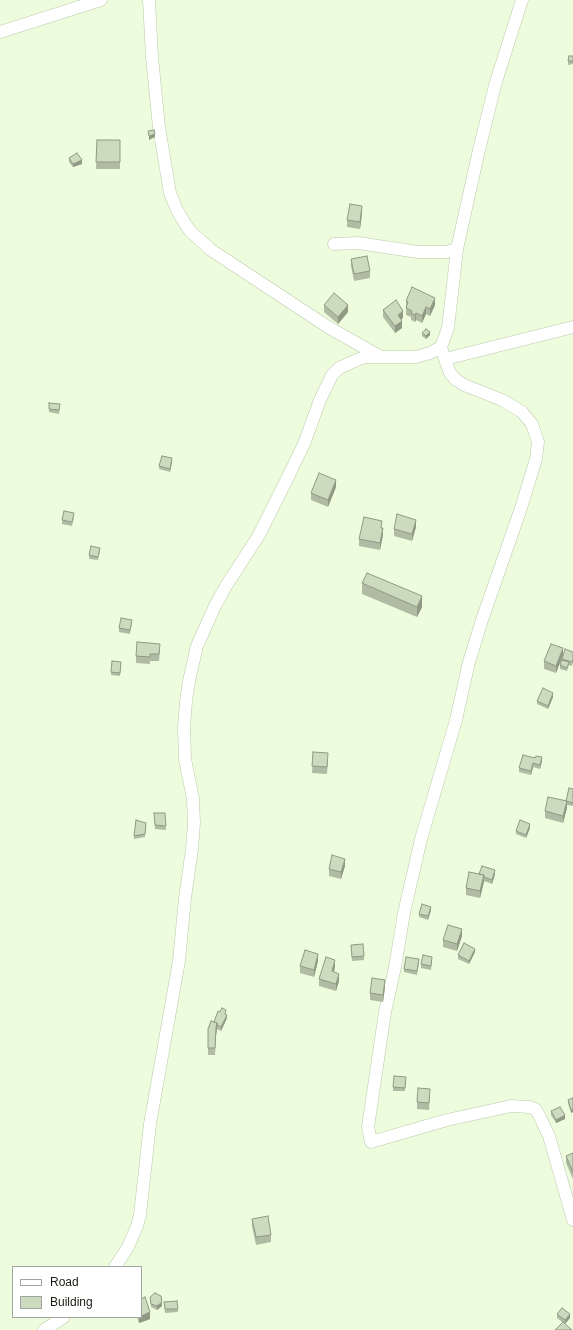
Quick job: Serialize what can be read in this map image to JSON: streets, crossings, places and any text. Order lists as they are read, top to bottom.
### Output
{
  "legend": ["Road", "Building"]
}
